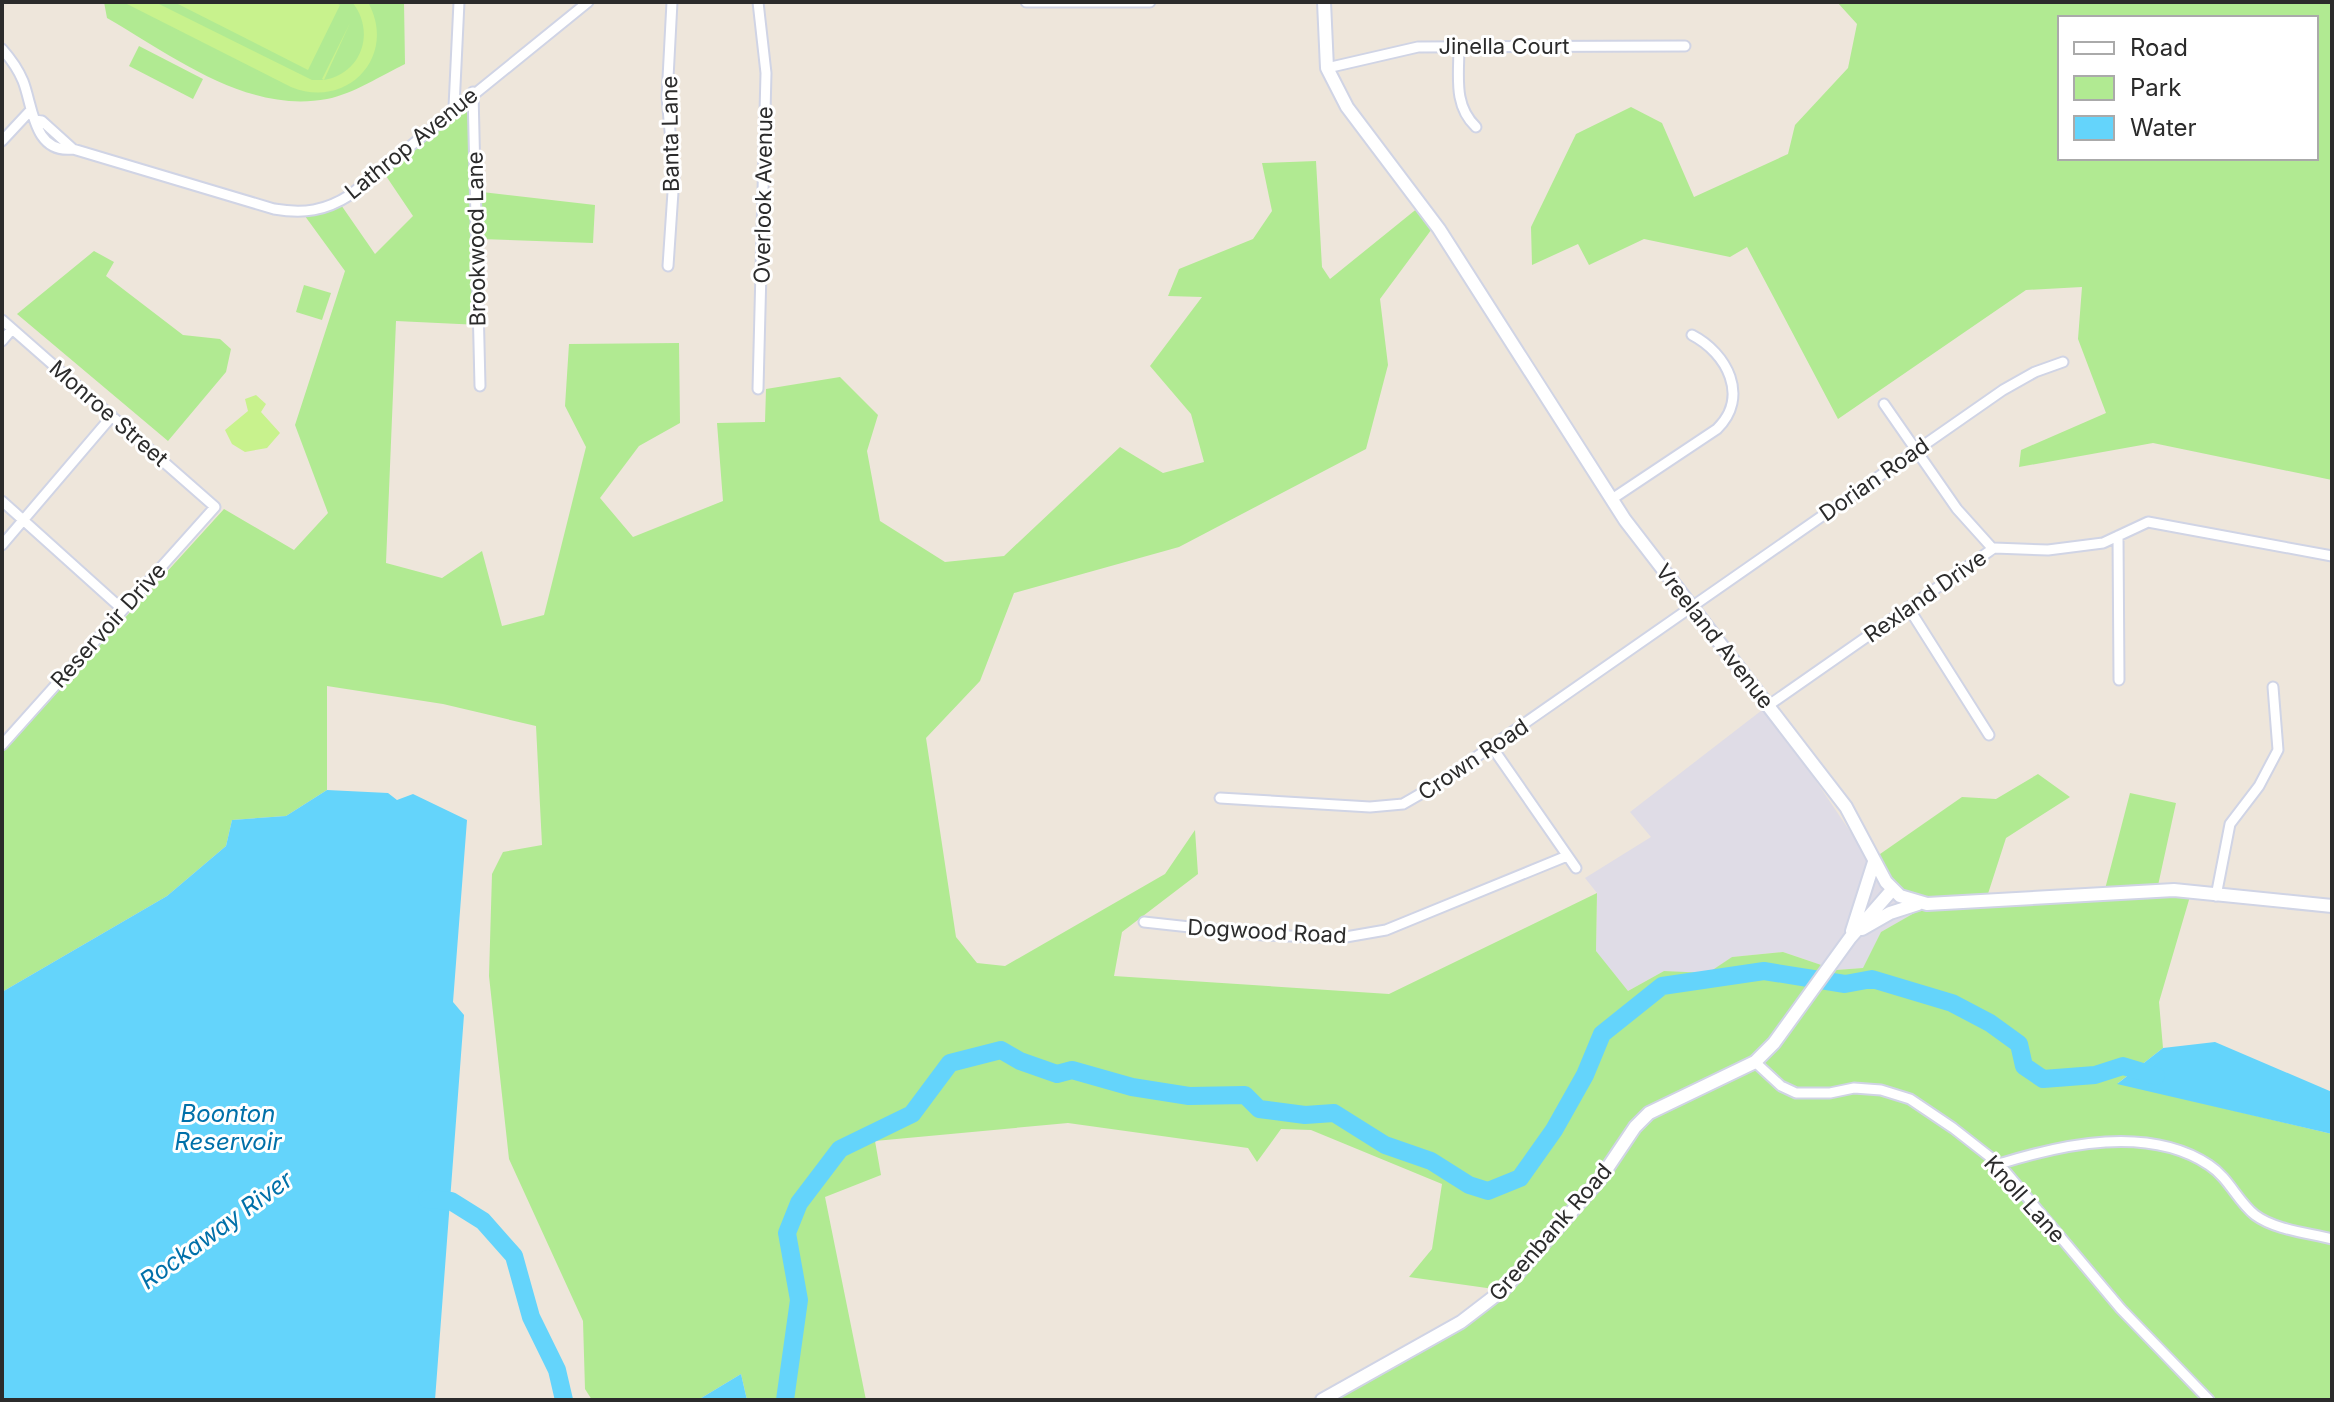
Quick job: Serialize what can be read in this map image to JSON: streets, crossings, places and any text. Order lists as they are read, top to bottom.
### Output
{
  "streets": {
    "street": [
      "Jinella Court",
      "Banta Lane",
      "Lathrop Avenue",
      "Overlook Avenue",
      "Brookwood Lane",
      "Monroe Street",
      "Dorian Road",
      "Rexland Drive",
      "Reservoir Drive",
      "Vreeland Avenue",
      "Crown Road",
      "Dogwood Road",
      "Knoll Lane",
      "Greenbank Road"
    ]
  },
  "crossings": [
    ["Jinella Court", "Vreeland Avenue"],
    ["Lathrop Avenue", "Brookwood Lane"],
    ["Monroe Street", "Reservoir Drive"],
    ["Dorian Road", "Vreeland Avenue"],
    ["Dorian Road", "Crown Road"],
    ["Rexland Drive", "Vreeland Avenue"],
    ["Vreeland Avenue", "Crown Road"],
    ["Vreeland Avenue", "Greenbank Road"],
    ["Knoll Lane", "Greenbank Road"]
  ],
  "water": ["Boonton Reservoir", "Rockaway River"],
  "legend": ["Road", "Park", "Water"]
}
